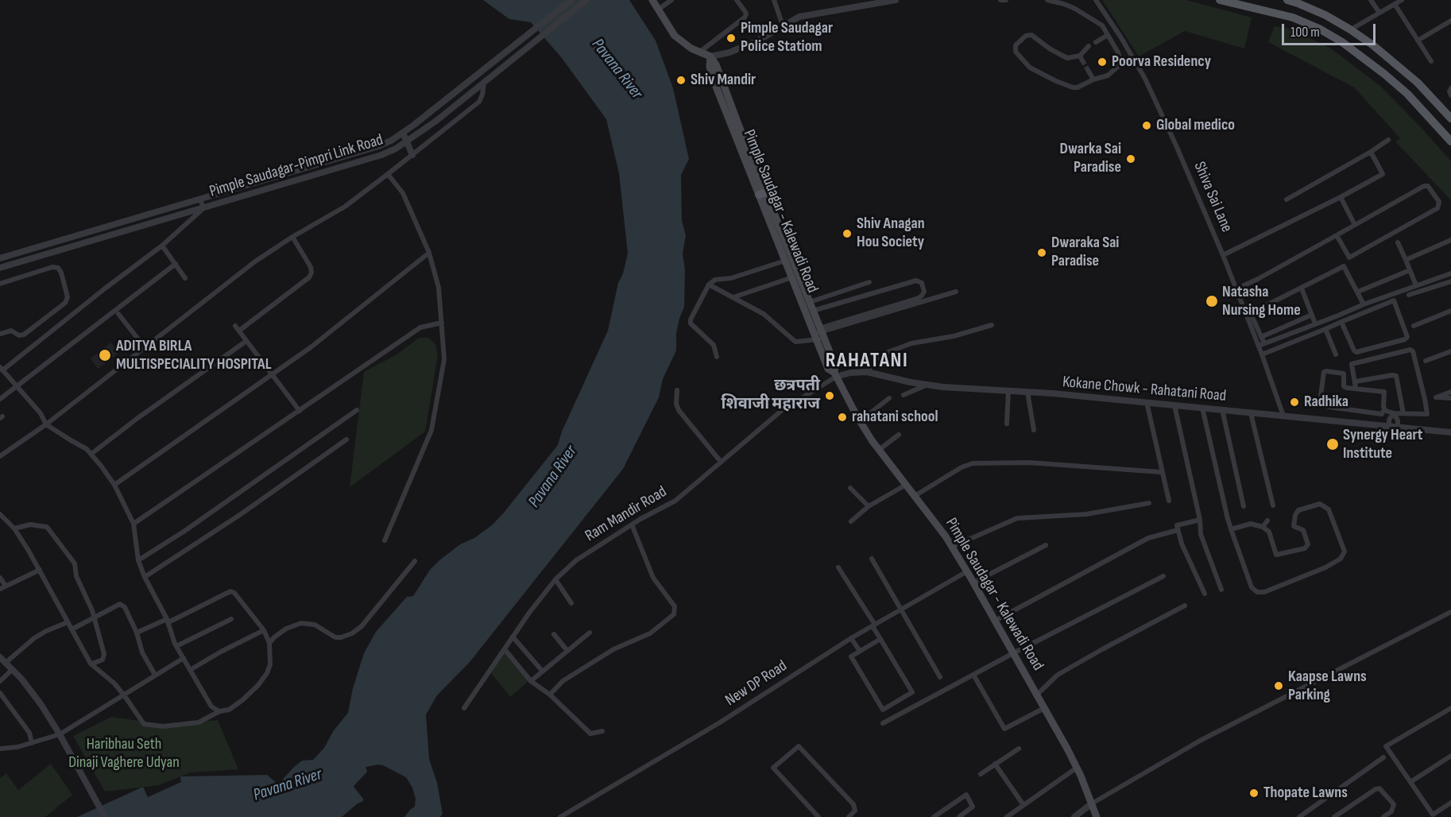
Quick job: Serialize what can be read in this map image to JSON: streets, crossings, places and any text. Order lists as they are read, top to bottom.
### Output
{
  "streets": {
    "main road": ["Pimple Saudagar - Kalewadi Road"],
    "street": [
      "Pimple Saudagar-Pimpri Link Road",
      "Shiva Sai Lane",
      "Kokane Chowk - Rahatani Road",
      "Ram Mandir Road",
      "New DP Road"
    ]
  },
  "crossings": [
    ["Shiva Sai Lane", "Kokane Chowk - Rahatani Road"],
    ["Pimple Saudagar - Kalewadi Road", "Kokane Chowk - Rahatani Road"],
    ["Pimple Saudagar - Kalewadi Road", "Ram Mandir Road"],
    ["Pimple Saudagar - Kalewadi Road", "New DP Road"],
    ["Kokane Chowk - Rahatani Road", "Ram Mandir Road"]
  ],
  "districts": ["RAHATANI"],
  "water": ["Pavana River"],
  "parks": ["Haribhau Seth Dinaji Vaghere Udyan"],
  "places": [
    "Pimple Saudagar Police Statiom",
    "Poorva Residency",
    "Shiv Mandir",
    "Global medico",
    "Dwarka Sai Paradise",
    "Shiv Anagan Hou Society",
    "Dwaraka Sai Paradise",
    "Natasha Nursing Home",
    "ADITYA BIRLA MULTISPECIALITY HOSPITAL",
    "छत्रपती शिवाजी महाराज",
    "Radhika",
    "rahatani school",
    "Synergy Heart Institute",
    "Kaapse Lawns Parking",
    "Thopate Lawns"
  ],
  "scale_bar": "100 m"
}
